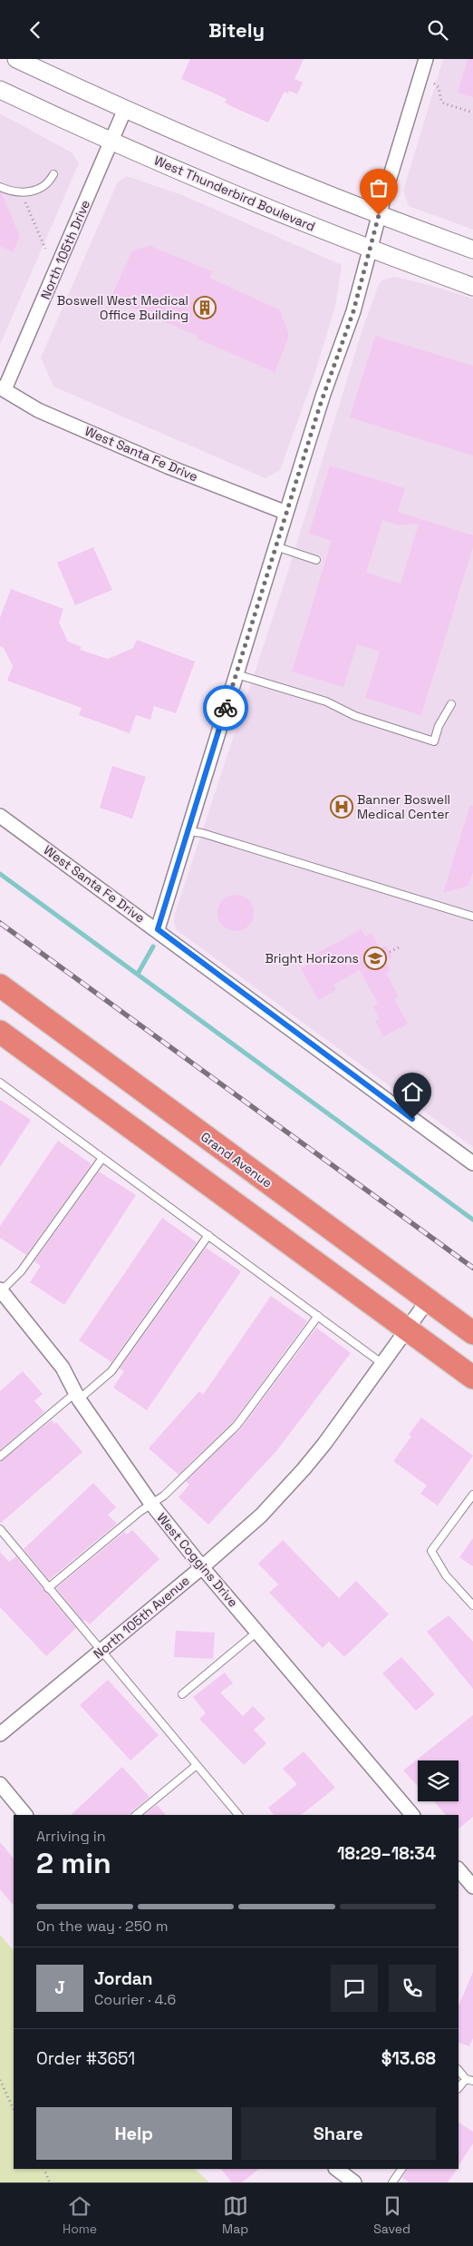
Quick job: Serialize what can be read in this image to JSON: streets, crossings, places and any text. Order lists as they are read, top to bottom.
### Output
{
  "streets": {
    "highway": ["Grand Avenue"],
    "street": [
      "West Thunderbird Boulevard",
      "North 105th Drive",
      "West Santa Fe Drive",
      "West Coggins Drive",
      "North 105th Avenue"
    ]
  },
  "crossings": [
    ["West Thunderbird Boulevard", "North 105th Drive"],
    ["North 105th Drive", "West Santa Fe Drive"],
    ["Grand Avenue", "North 105th Avenue"],
    ["West Coggins Drive", "North 105th Avenue"]
  ],
  "places": {
    "building": ["Boswell West Medical Office Building"],
    "hospital": ["Banner Boswell Medical Center"],
    "school or university": ["Bright Horizons"]
  },
  "page": {
    "header": "Bitely",
    "heading": ["2 min", "Arriving in", "18:29–18:34"],
    "panel": [
      "Jordan",
      "Courier · 4.6",
      "Order #3651",
      "$13.68"
    ],
    "bar": "On the way · 250 m",
    "round": "J",
    "buttons": ["Help", "Share"],
    "tabs": ["Home", "Map", "Saved"]
  }
}
